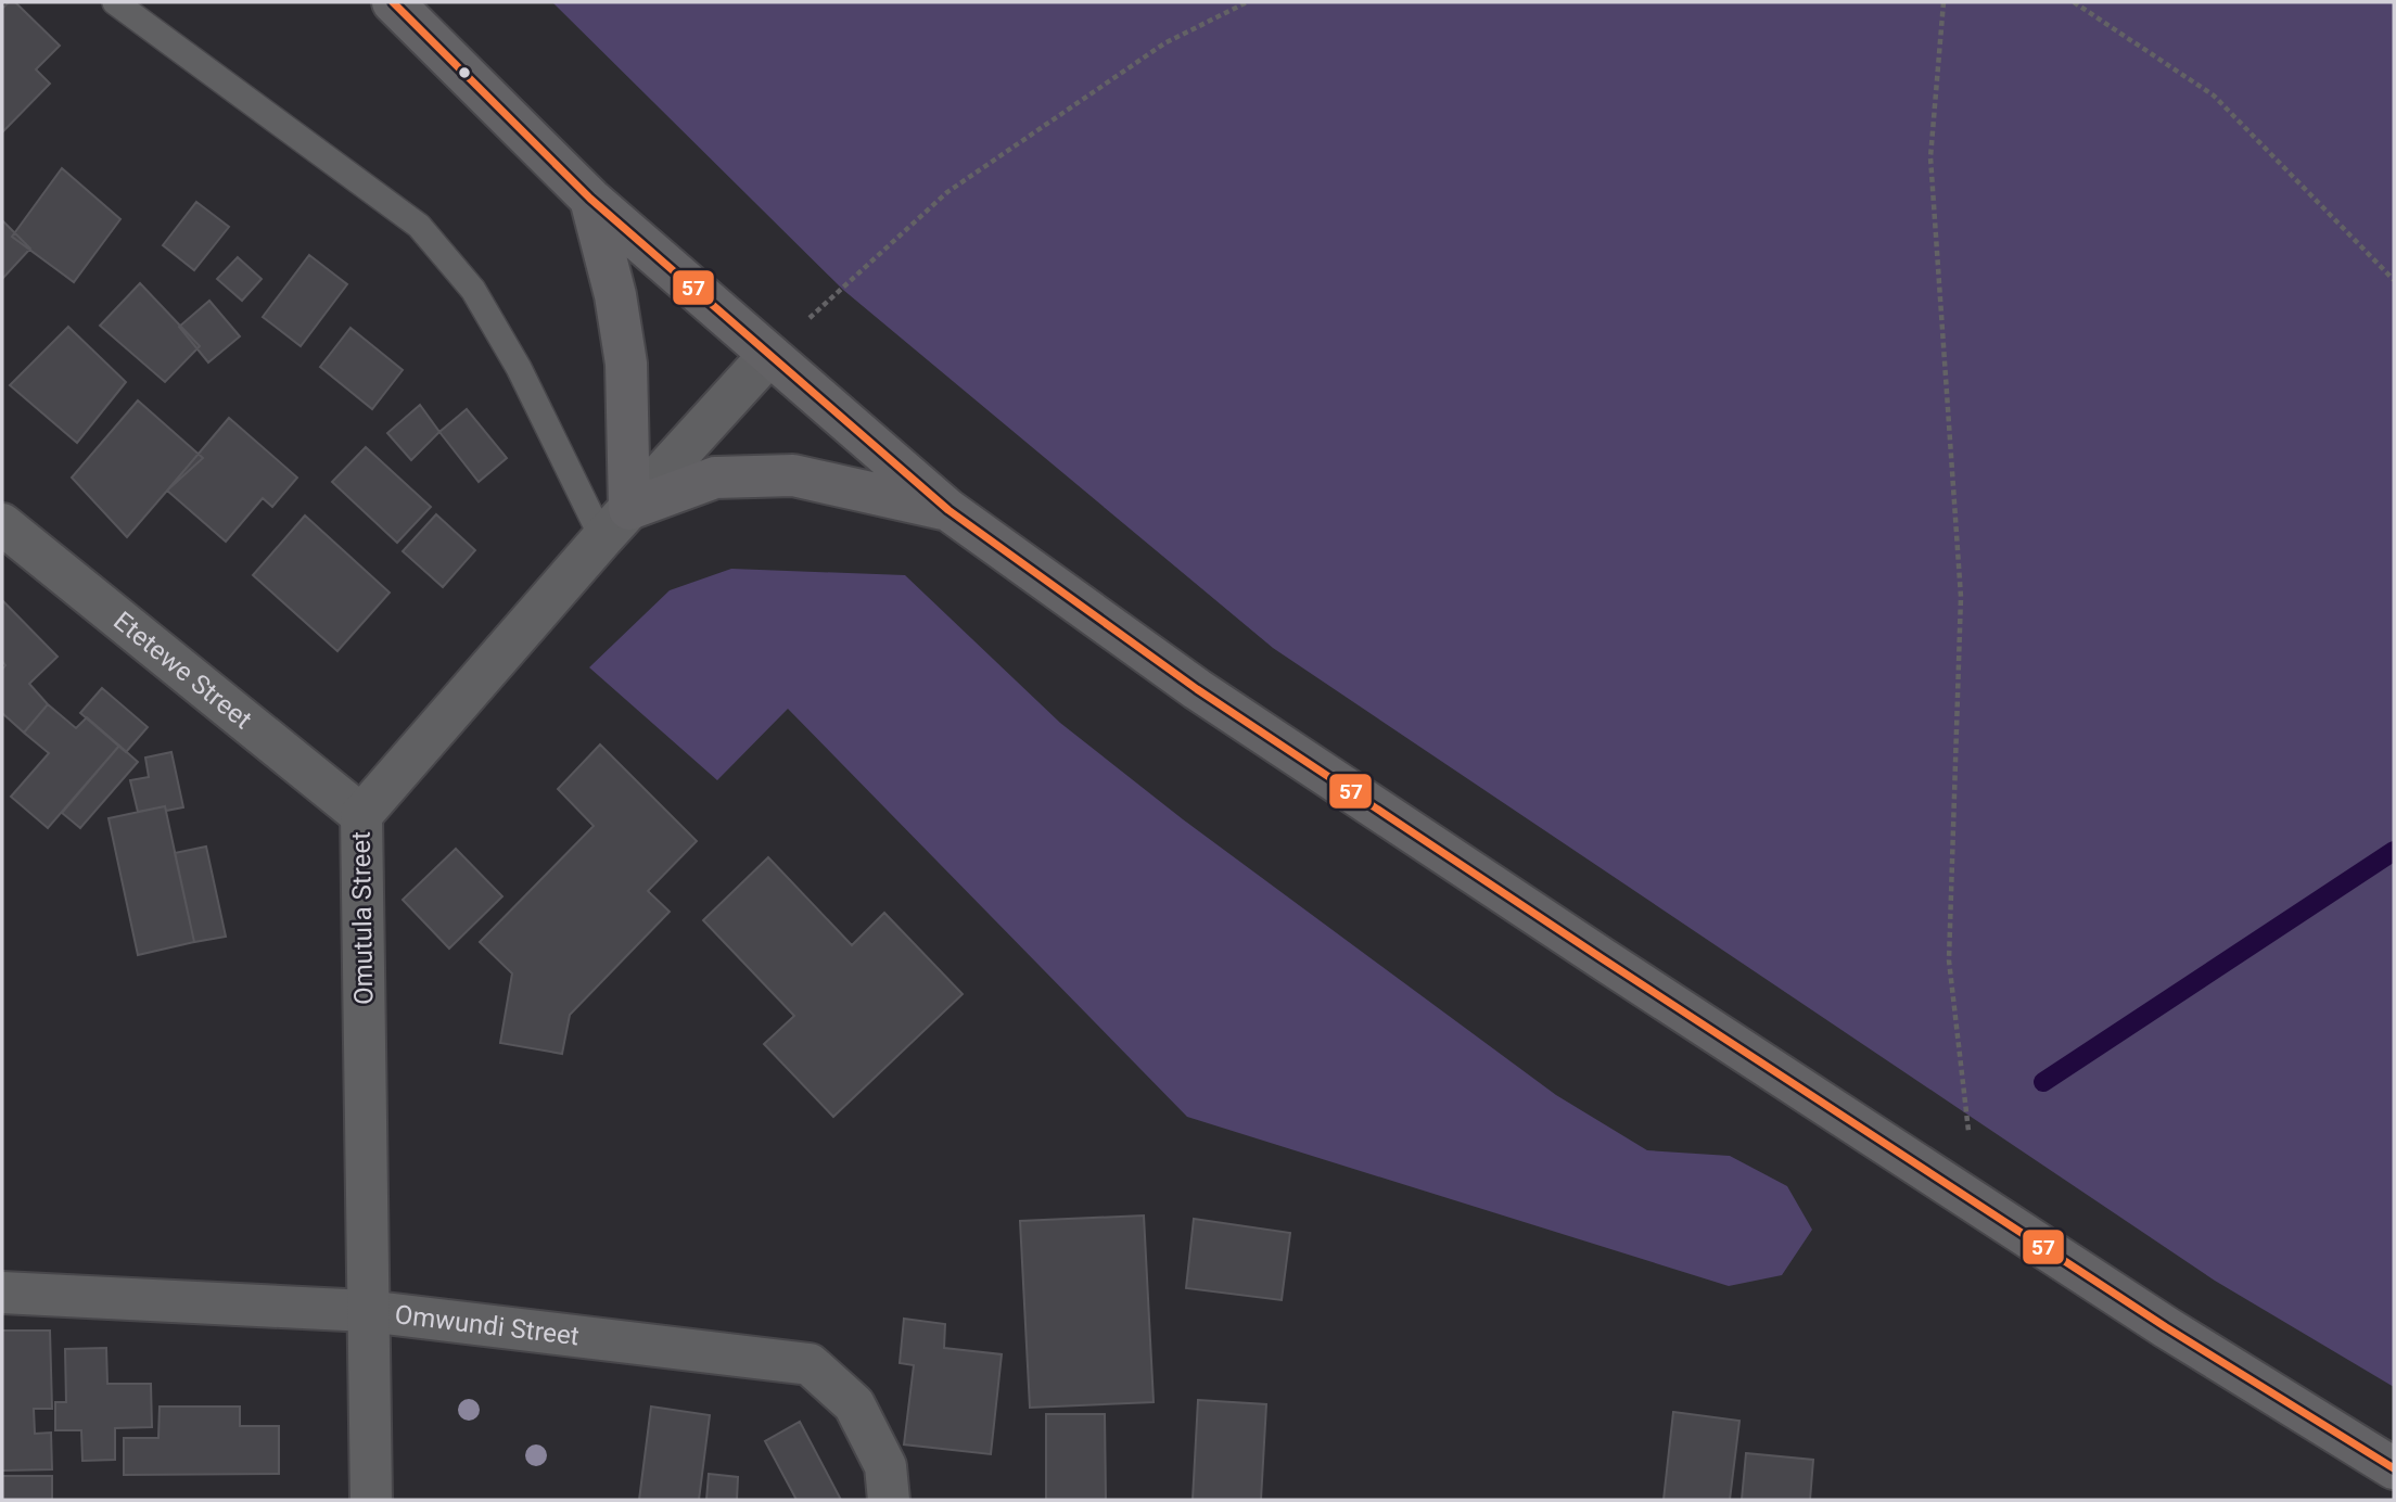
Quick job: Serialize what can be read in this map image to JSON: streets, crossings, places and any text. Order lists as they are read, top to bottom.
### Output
{
  "streets": {
    "street": ["Etetewe Street", "Omutula Street", "Omwundi Street"]
  },
  "crossings": [
    ["Etetewe Street", "Omutula Street"],
    ["Omutula Street", "Omwundi Street"]
  ],
  "lines": ["transit line 57"]
}
